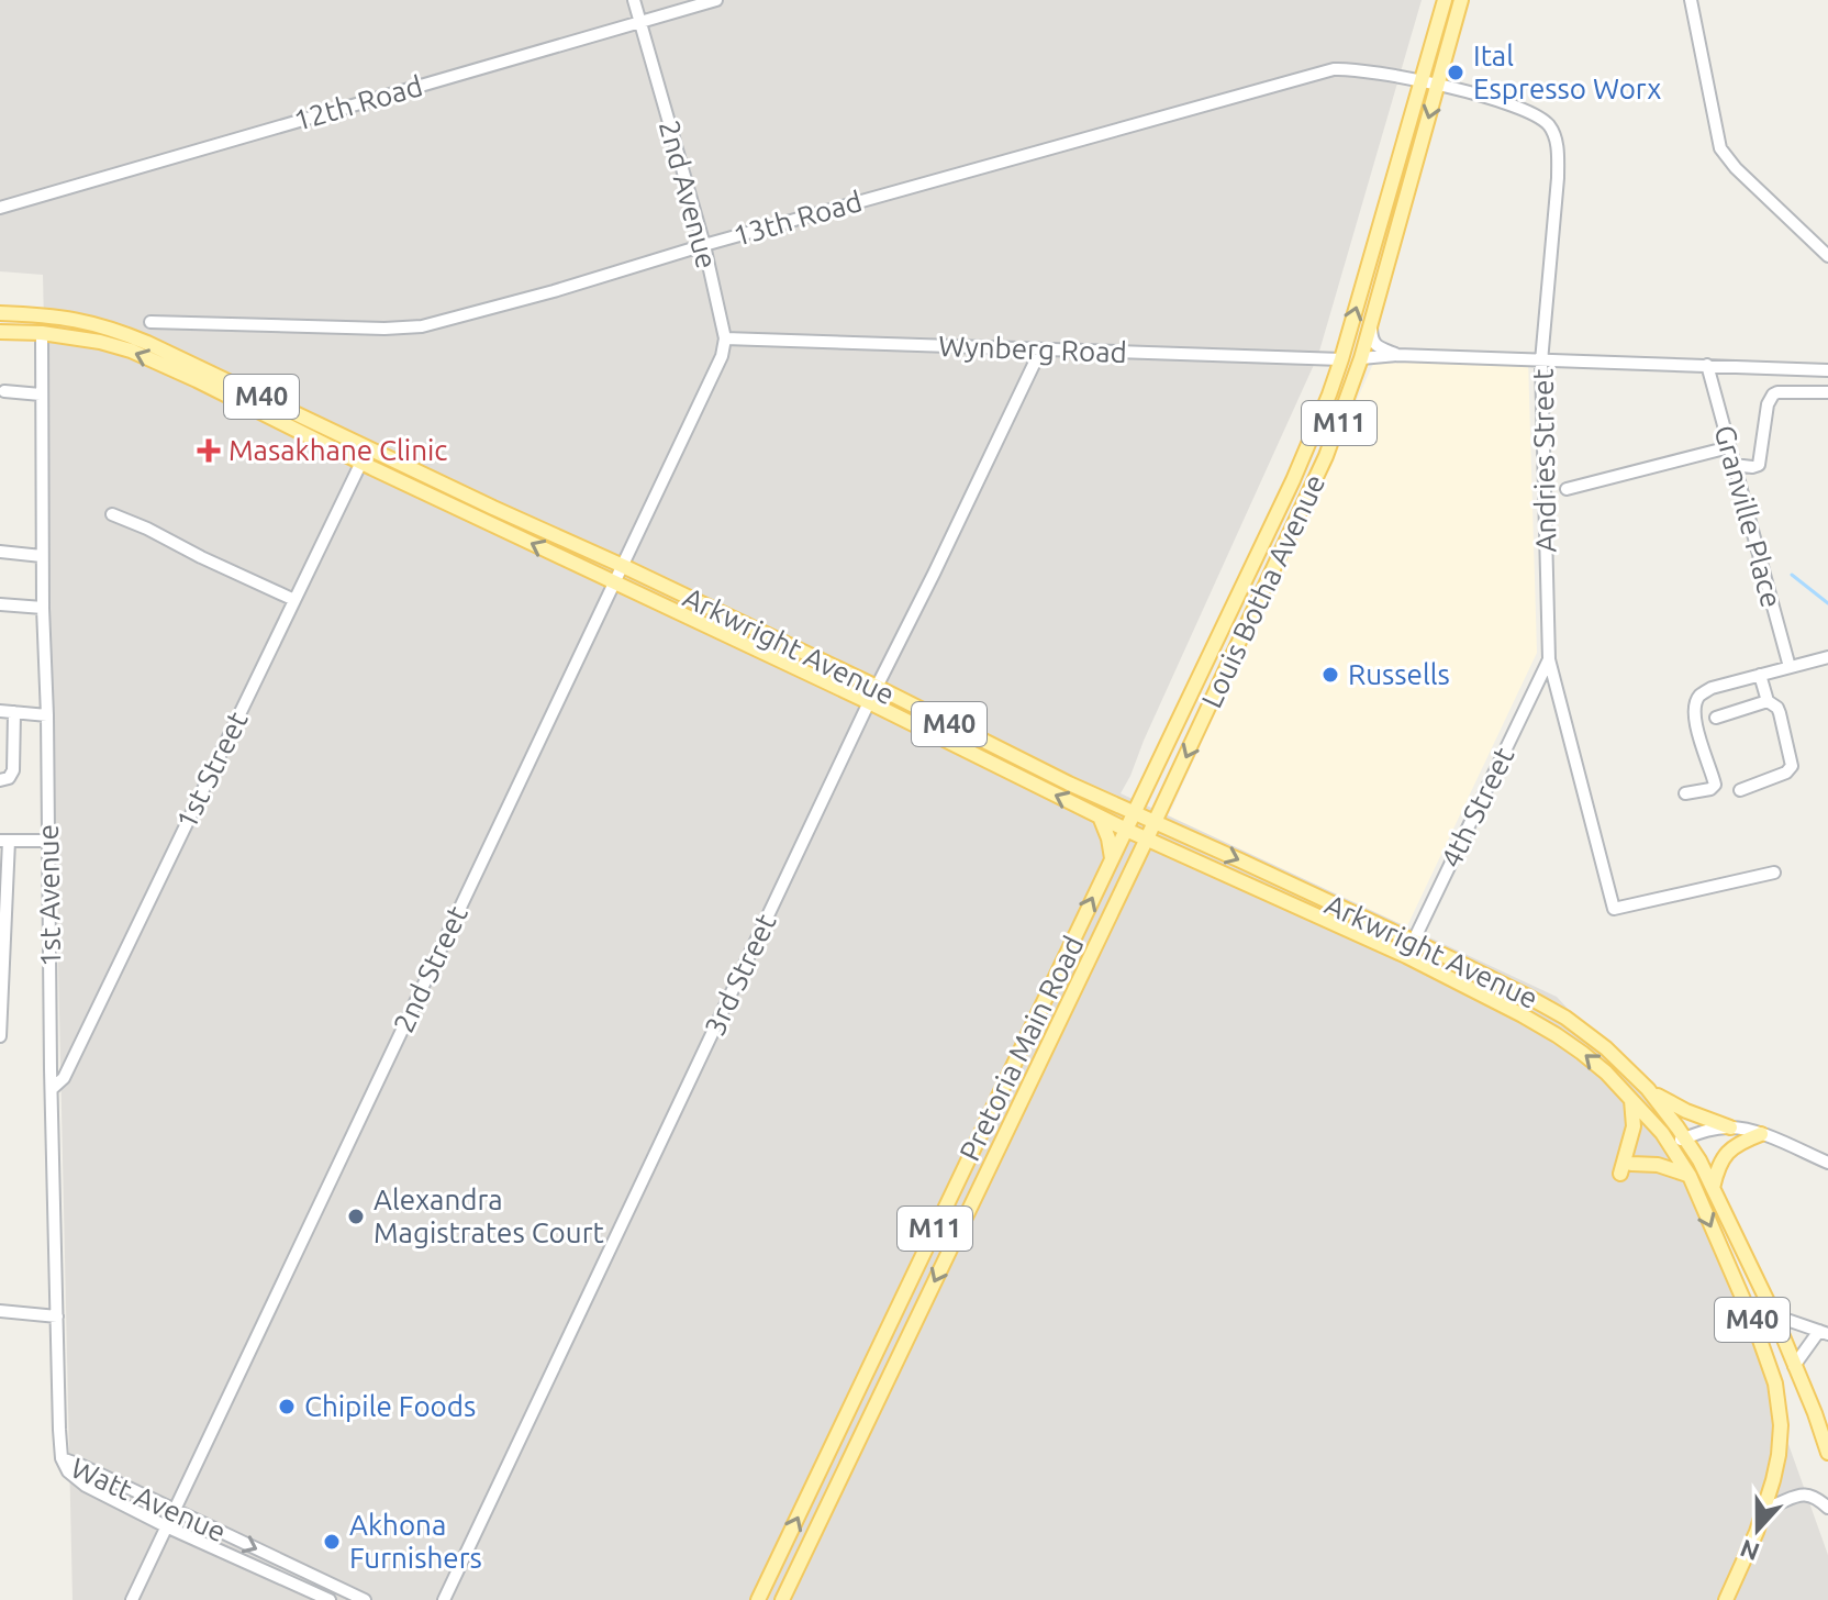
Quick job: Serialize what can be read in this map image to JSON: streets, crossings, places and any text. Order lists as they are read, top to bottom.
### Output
{
  "streets": {
    "main road": [
      "M40",
      "M11",
      "Louis Botha Avenue",
      "Arkwright Avenue",
      "Pretoria Main Road"
    ],
    "street": [
      "12th Road",
      "2nd Avenue",
      "13th Road",
      "Wynberg Road",
      "Andries Street",
      "Granville Place",
      "1st Street",
      "4th Street",
      "1st Avenue",
      "2nd Street",
      "3rd Street",
      "Watt Avenue"
    ]
  },
  "crossings": [
    ["12th Road", "2nd Avenue"],
    ["2nd Avenue", "13th Road"],
    ["2nd Avenue", "Wynberg Road"],
    ["2nd Avenue", "2nd Street"],
    ["13th Road", "Andries Street"],
    ["13th Road", "Louis Botha Avenue"],
    ["Wynberg Road", "Louis Botha Avenue"],
    ["Wynberg Road", "2nd Street"],
    ["Wynberg Road", "3rd Street"],
    ["M40", "Arkwright Avenue"],
    ["M11", "Louis Botha Avenue"],
    ["M11", "Arkwright Avenue"],
    ["M11", "Pretoria Main Road"],
    ["Andries Street", "Louis Botha Avenue"],
    ["Andries Street", "4th Street"],
    ["Louis Botha Avenue", "Arkwright Avenue"],
    ["Arkwright Avenue", "1st Street"],
    ["Arkwright Avenue", "4th Street"],
    ["Arkwright Avenue", "1st Avenue"],
    ["Arkwright Avenue", "2nd Street"],
    ["Arkwright Avenue", "3rd Street"],
    ["Arkwright Avenue", "Pretoria Main Road"],
    ["1st Street", "1st Avenue"],
    ["1st Avenue", "Watt Avenue"],
    ["2nd Street", "Watt Avenue"]
  ],
  "places": {
    "other": [
      "Ital Espresso Worx",
      "Russells",
      "Alexandra Magistrates Court",
      "Chipile Foods",
      "Akhona Furnishers"
    ],
    "health": ["Masakhane Clinic"]
  },
  "north": "bottom"
}
